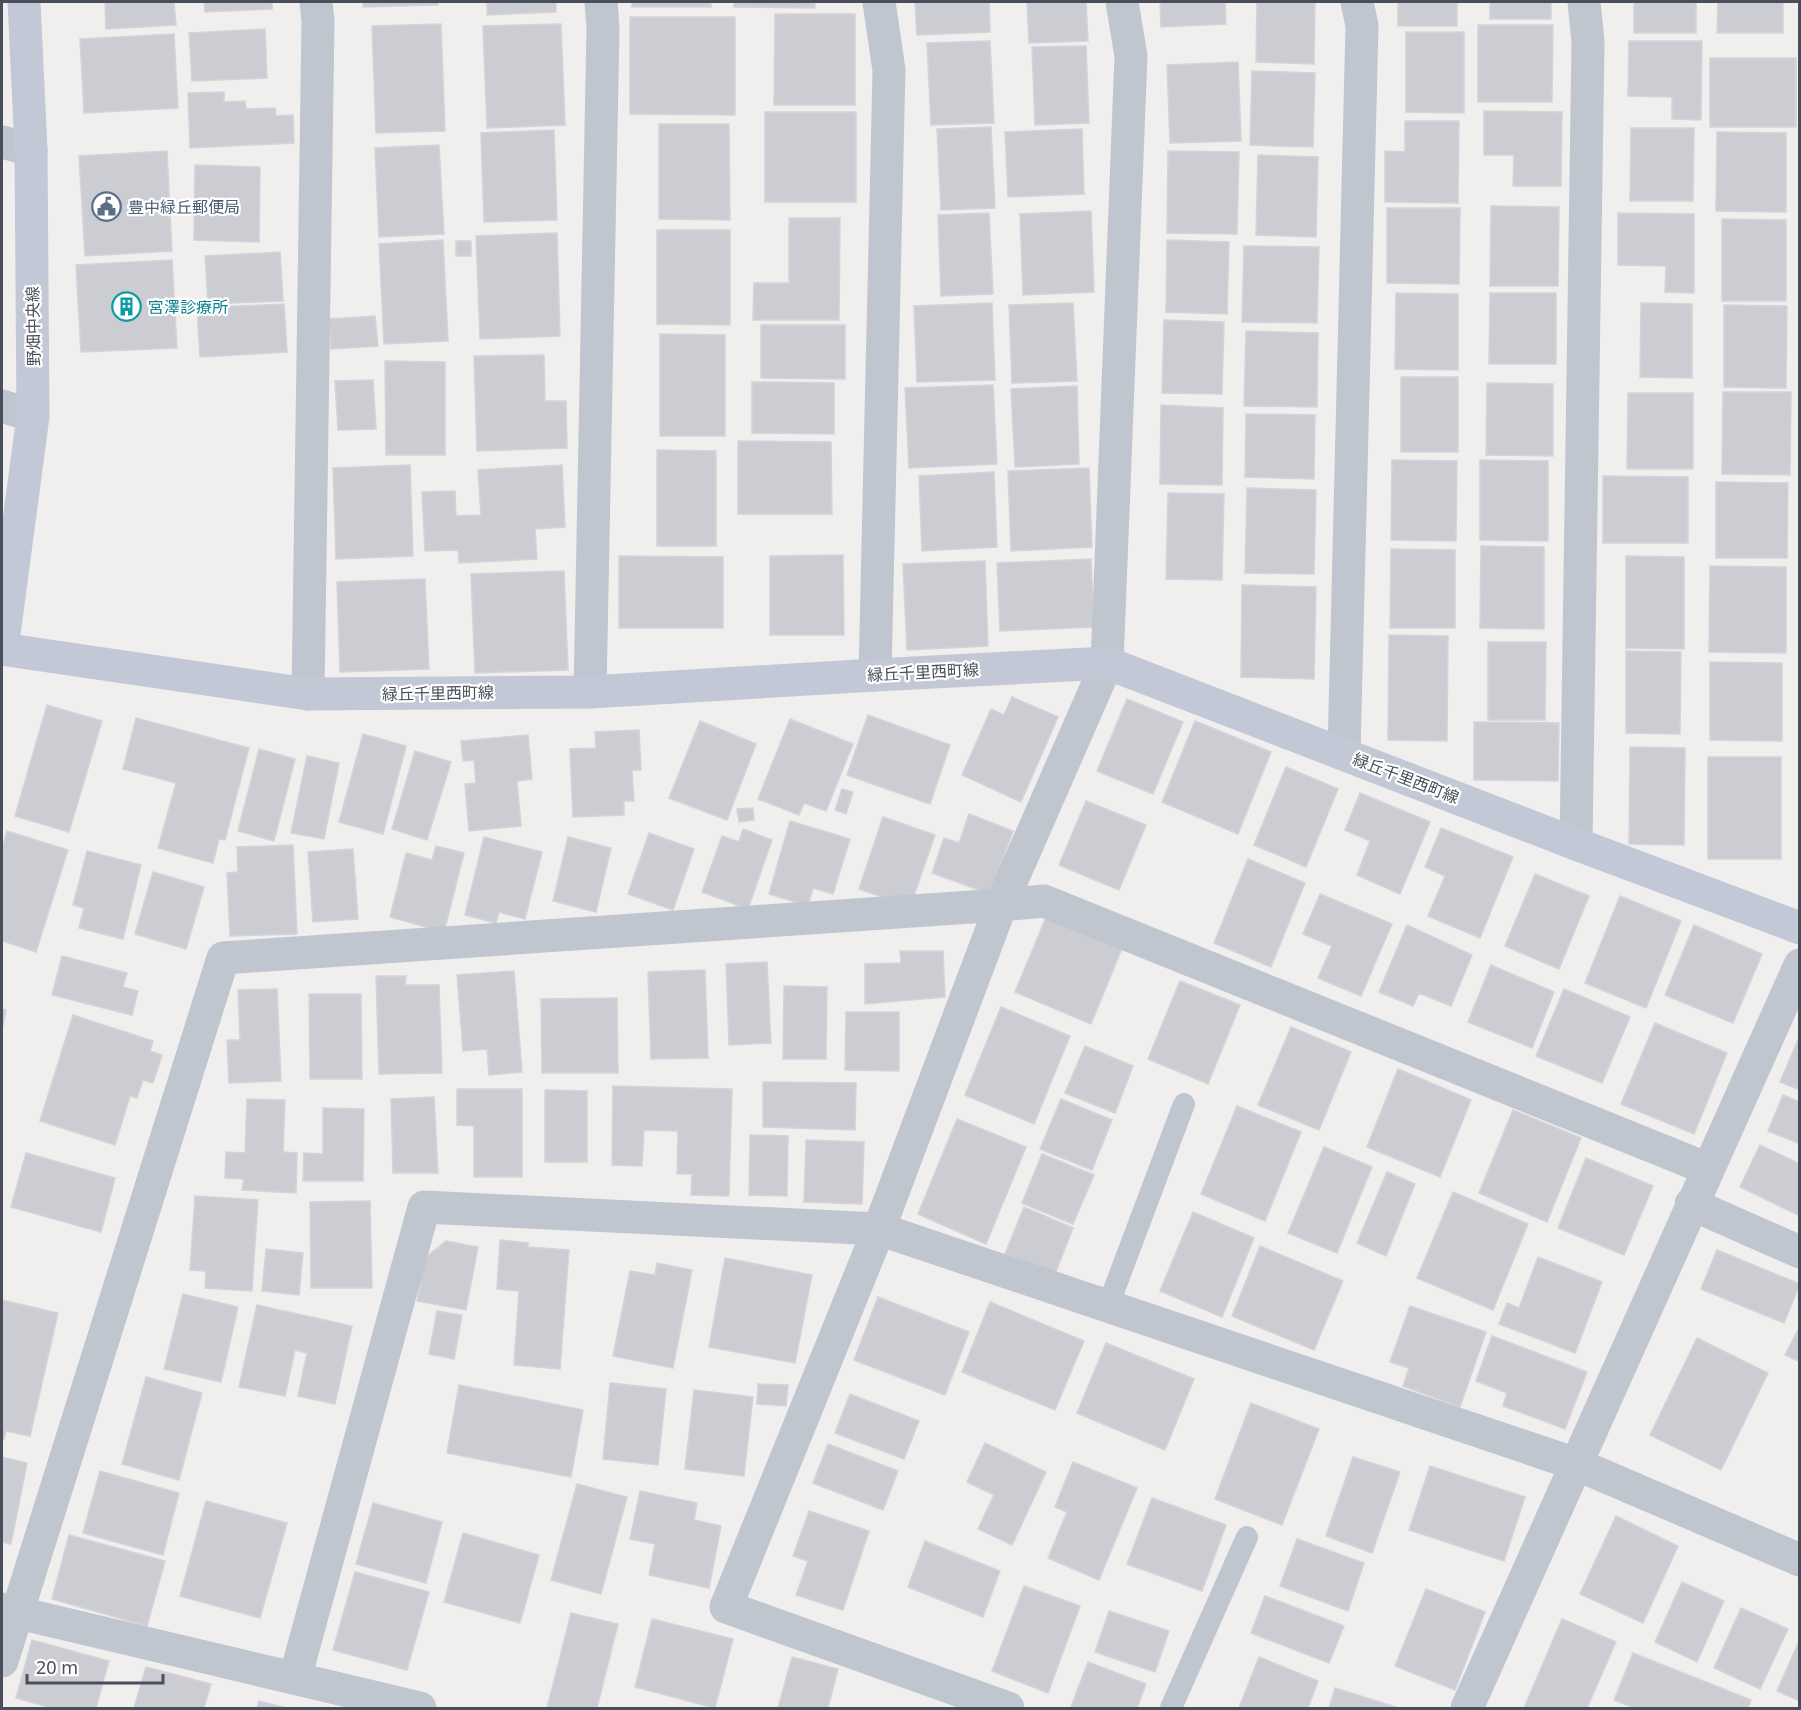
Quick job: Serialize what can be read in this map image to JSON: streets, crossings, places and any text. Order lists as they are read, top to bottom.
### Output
{
  "streets": {
    "street": ["野畑中央線", "緑丘千里西町線"]
  },
  "crossings": [
    ["野畑中央線", "緑丘千里西町線"]
  ],
  "places": {
    "public building": ["豊中緑丘郵便局"],
    "building": ["宮澤診療所"]
  },
  "scale_bar": "20 m"
}
